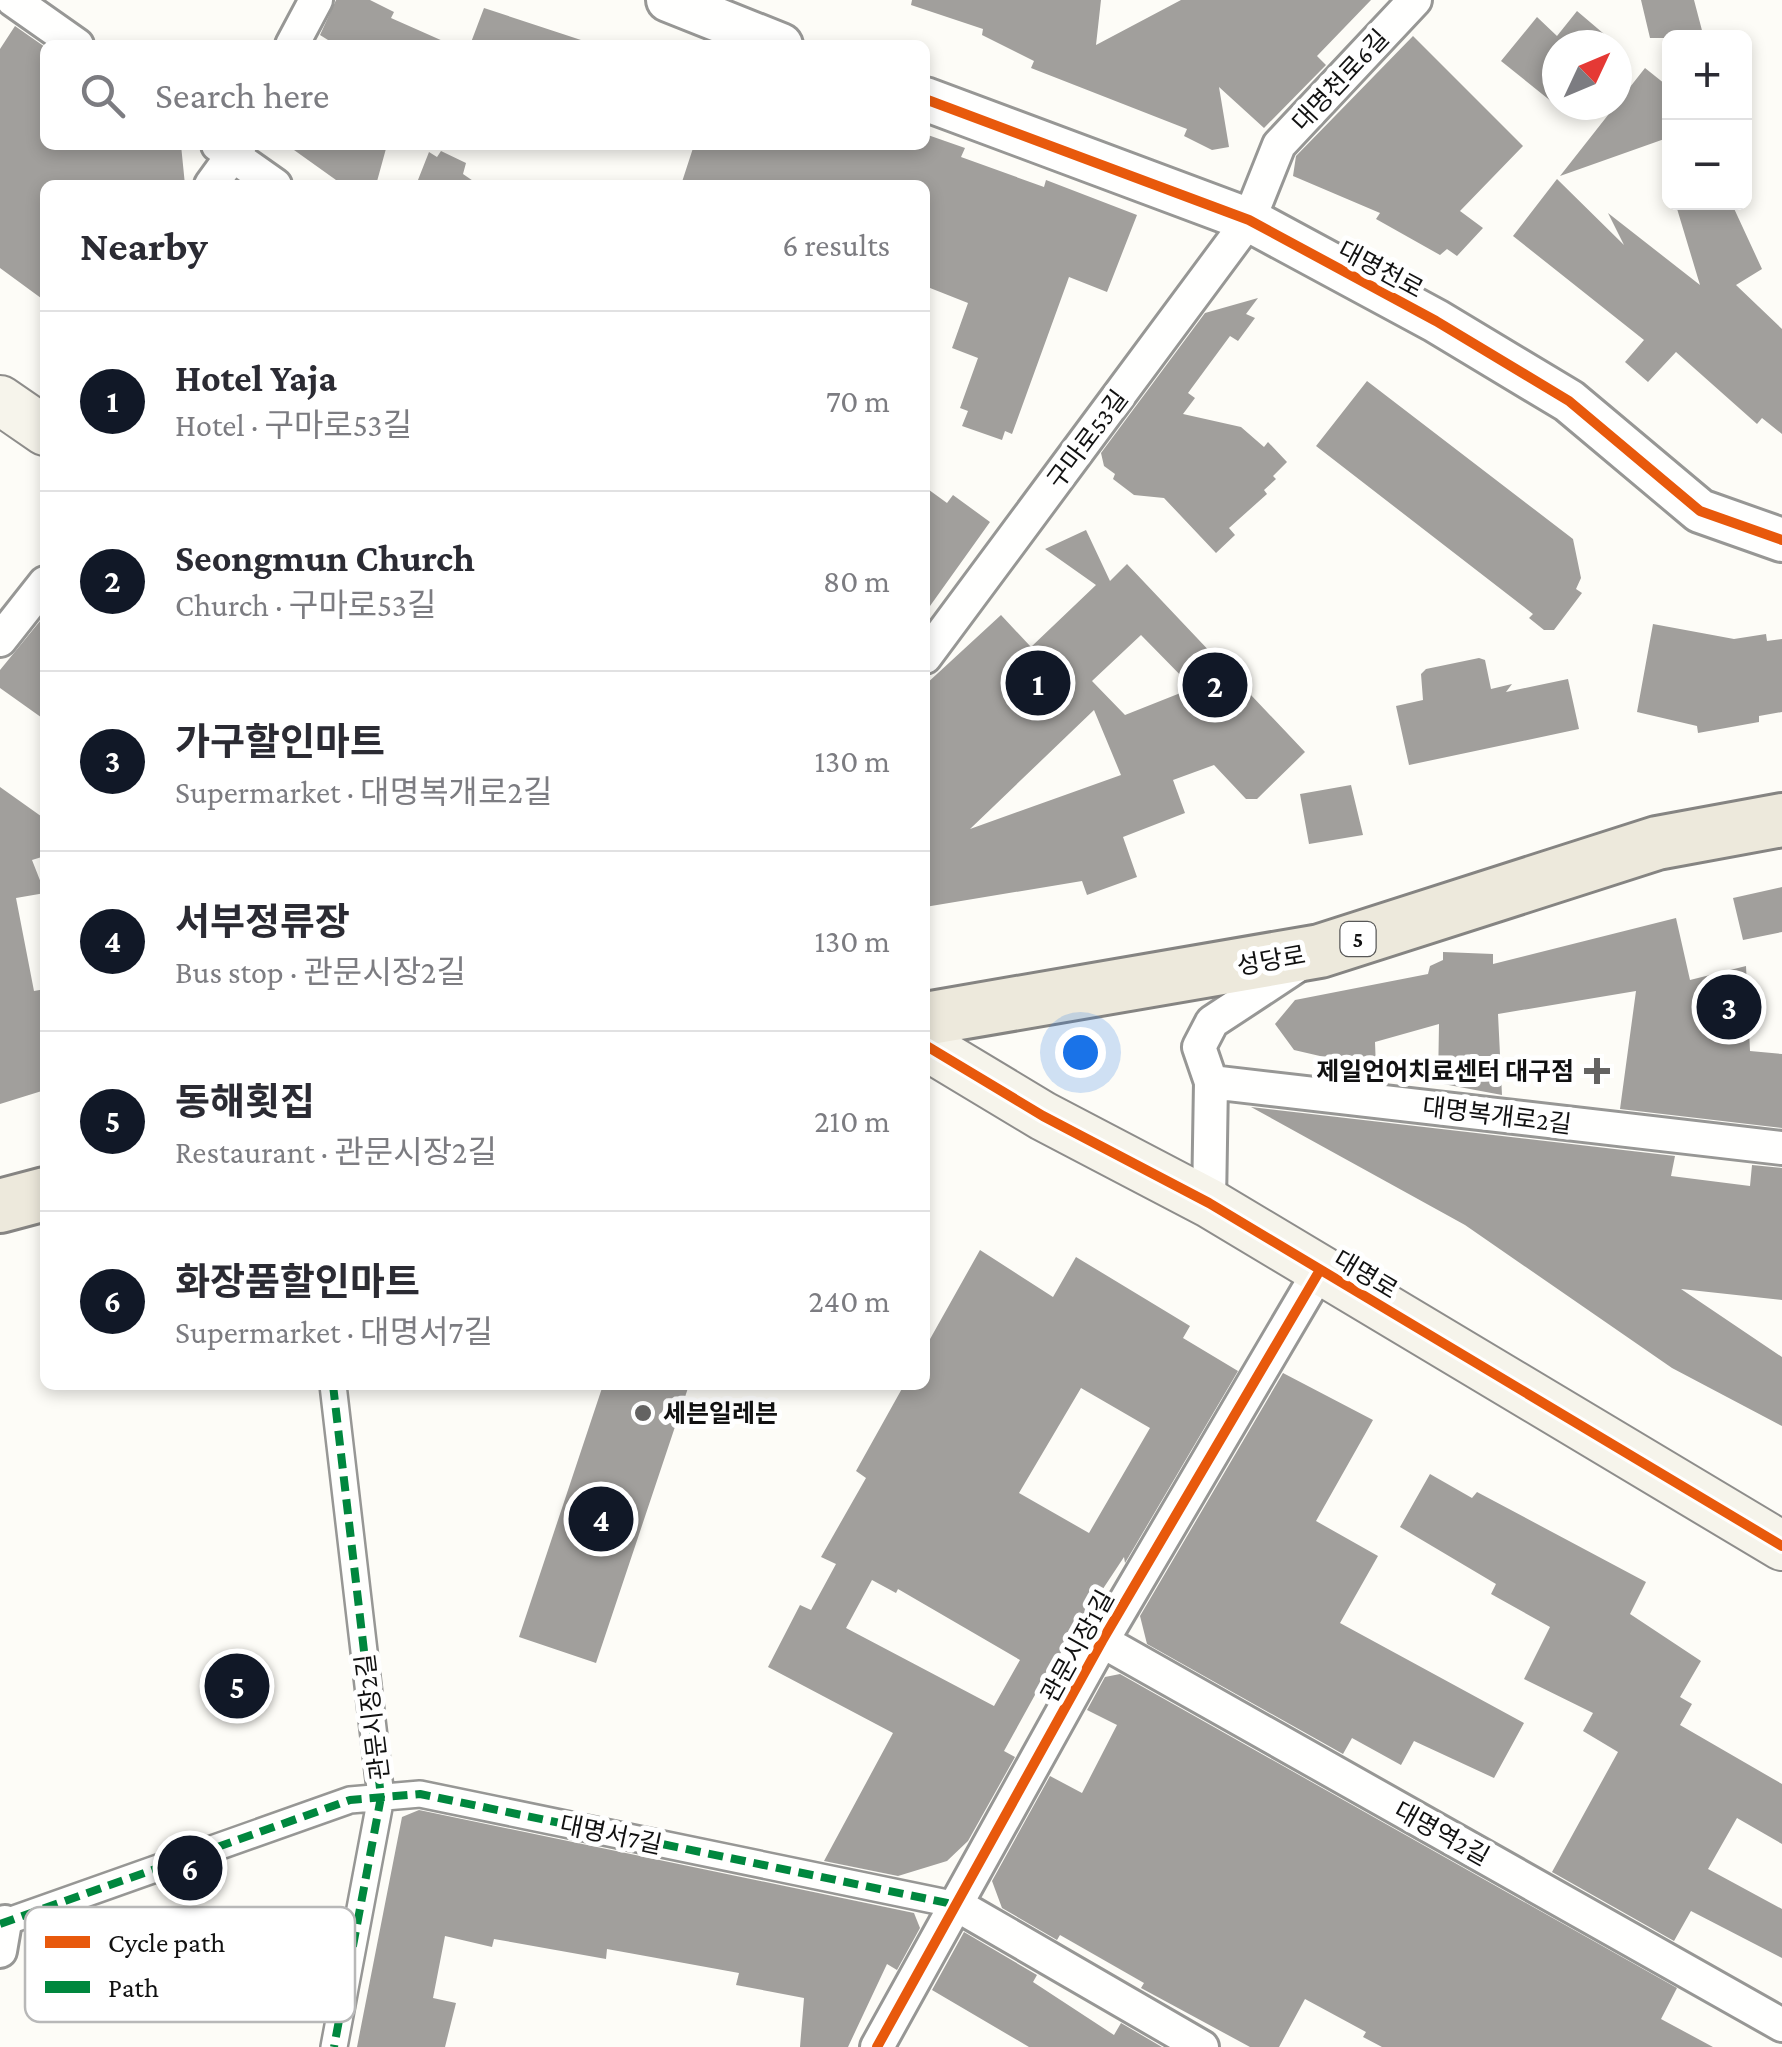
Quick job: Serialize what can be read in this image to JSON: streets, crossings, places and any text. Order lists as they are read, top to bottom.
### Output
{
  "streets": {
    "main road": ["5", "성당로", "대명로"],
    "street": [
      "대명천로6길",
      "대명천로",
      "구마로53길",
      "대명복개로2길",
      "관문시장1길",
      "관문시장2길",
      "대명역2길",
      "대명서7길"
    ]
  },
  "crossings": [
    ["대명천로6길", "대명천로"],
    ["대명천로6길", "구마로53길"],
    ["대명천로", "구마로53길"],
    ["대명로", "관문시장1길"],
    ["관문시장1길", "대명역2길"],
    ["관문시장1길", "대명서7길"],
    ["관문시장2길", "대명서7길"]
  ],
  "places": {
    "health": ["제일언어치료센터 대구점"],
    "other": ["세븐일레븐"]
  },
  "legend": ["Cycle path", "Path"],
  "north": "top right",
  "page": {
    "map_buttons": ["+", "−"],
    "search": "Search here",
    "heading": ["Nearby", "6 results"],
    "list": [
      {
        "mark": "1",
        "name": "Hotel Yaja",
        "note": "Hotel · 구마로53길",
        "value": "70 m"
      },
      {
        "mark": "2",
        "name": "Seongmun Church",
        "note": "Church · 구마로53길",
        "value": "80 m"
      },
      {
        "mark": "3",
        "name": "가구할인마트",
        "note": "Supermarket · 대명복개로2길",
        "value": "130 m"
      },
      {
        "mark": "4",
        "name": "서부정류장",
        "note": "Bus stop · 관문시장2길",
        "value": "130 m"
      },
      {
        "mark": "5",
        "name": "동해횟집",
        "note": "Restaurant · 관문시장2길",
        "value": "210 m"
      },
      {
        "mark": "6",
        "name": "화장품할인마트",
        "note": "Supermarket · 대명서7길",
        "value": "240 m"
      }
    ],
    "pins": [
      "1",
      "2",
      "3",
      "4",
      "5",
      "6"
    ]
  }
}
